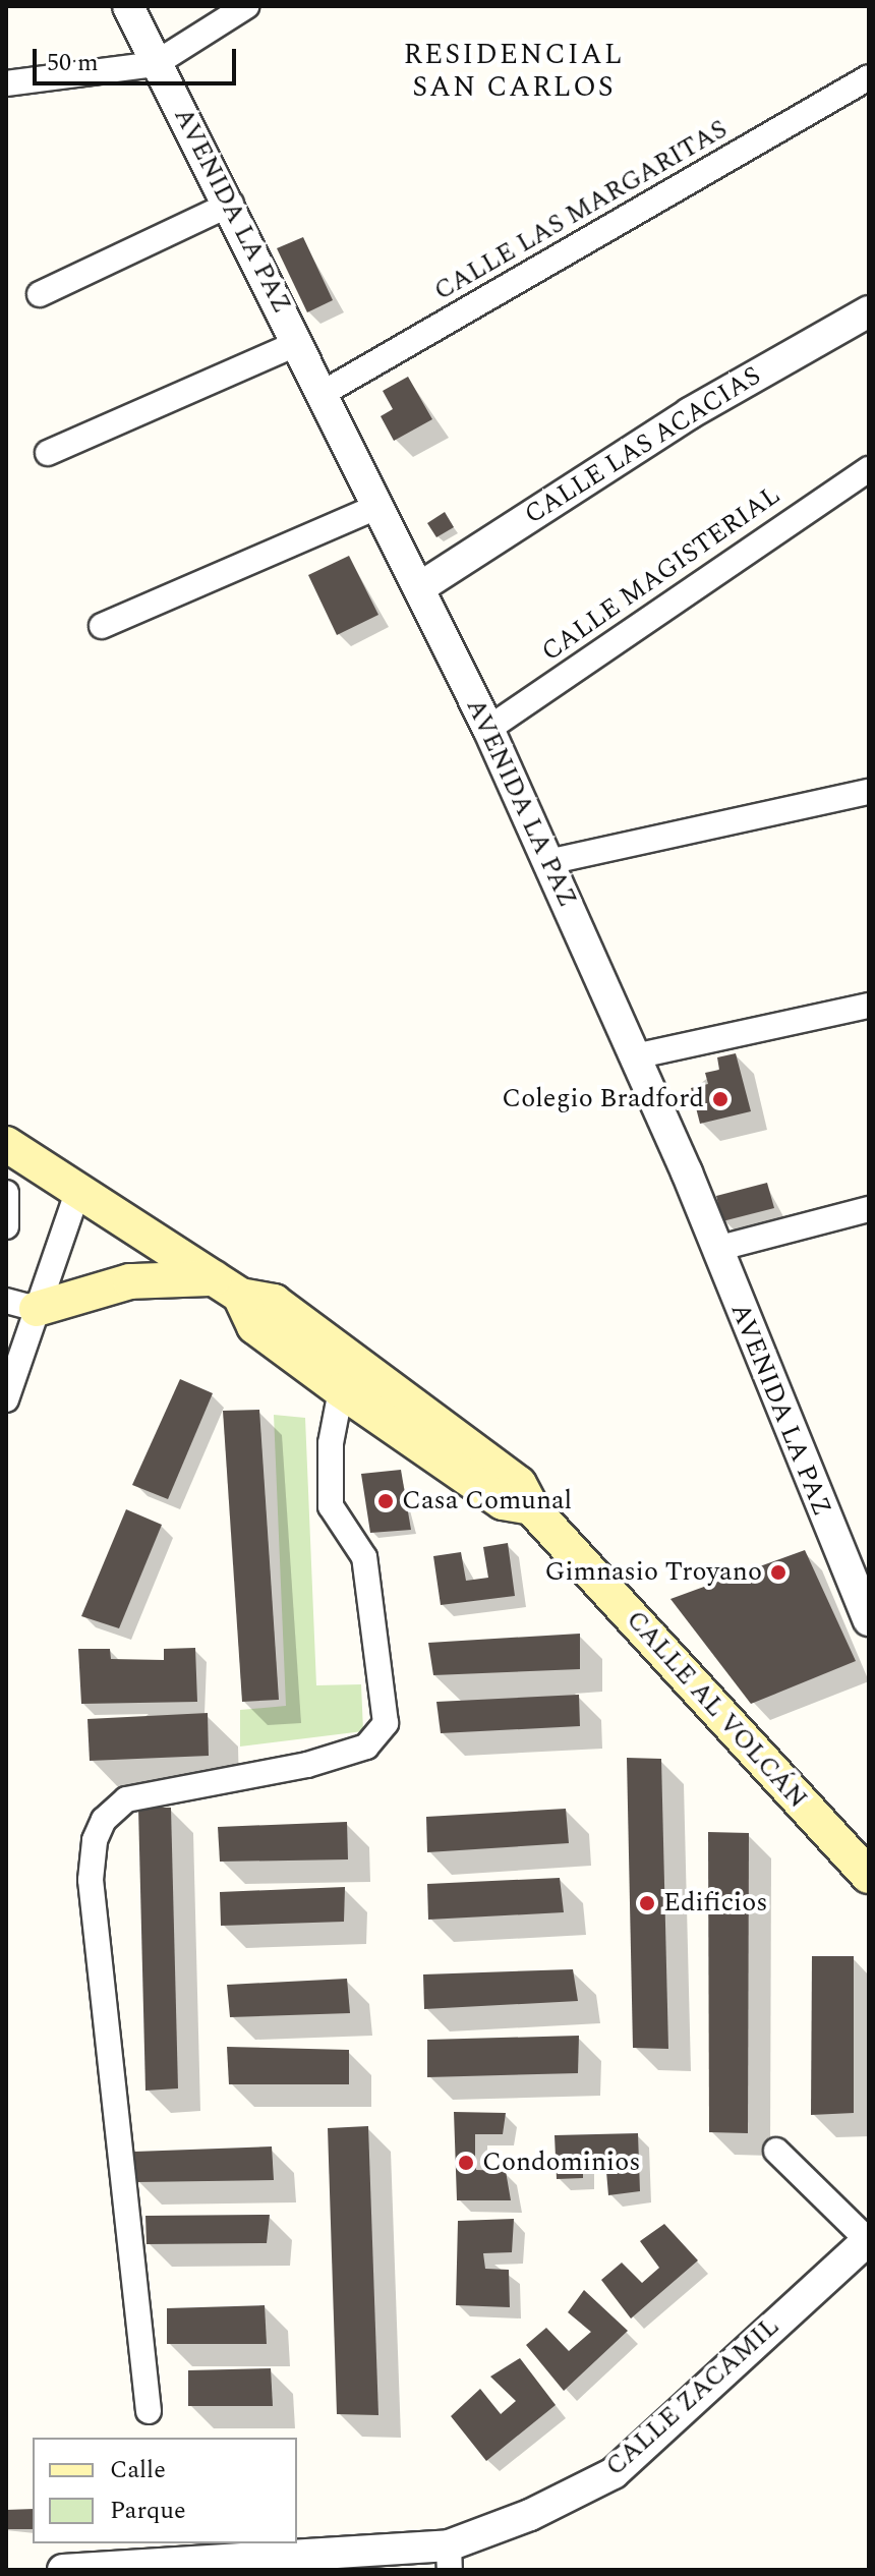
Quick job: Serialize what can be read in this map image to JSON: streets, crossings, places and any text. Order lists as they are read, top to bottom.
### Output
{
  "streets": {
    "main road": ["CALLE AL VOLCÁN"],
    "street": [
      "AVENIDA LA PAZ",
      "CALLE LAS MARGARITAS",
      "CALLE LAS ACACIAS",
      "CALLE MAGISTERIAL",
      "CALLE ZACAMIL"
    ]
  },
  "crossings": [
    ["AVENIDA LA PAZ", "CALLE LAS MARGARITAS"],
    ["AVENIDA LA PAZ", "CALLE LAS ACACIAS"],
    ["AVENIDA LA PAZ", "CALLE MAGISTERIAL"]
  ],
  "districts": ["RESIDENCIAL SAN CARLOS"],
  "places": [
    "Colegio Bradford",
    "Casa Comunal",
    "Gimnasio Troyano",
    "Edificios",
    "Condominios"
  ],
  "legend": ["Calle", "Parque"],
  "scale_bar": "50 m"
}
